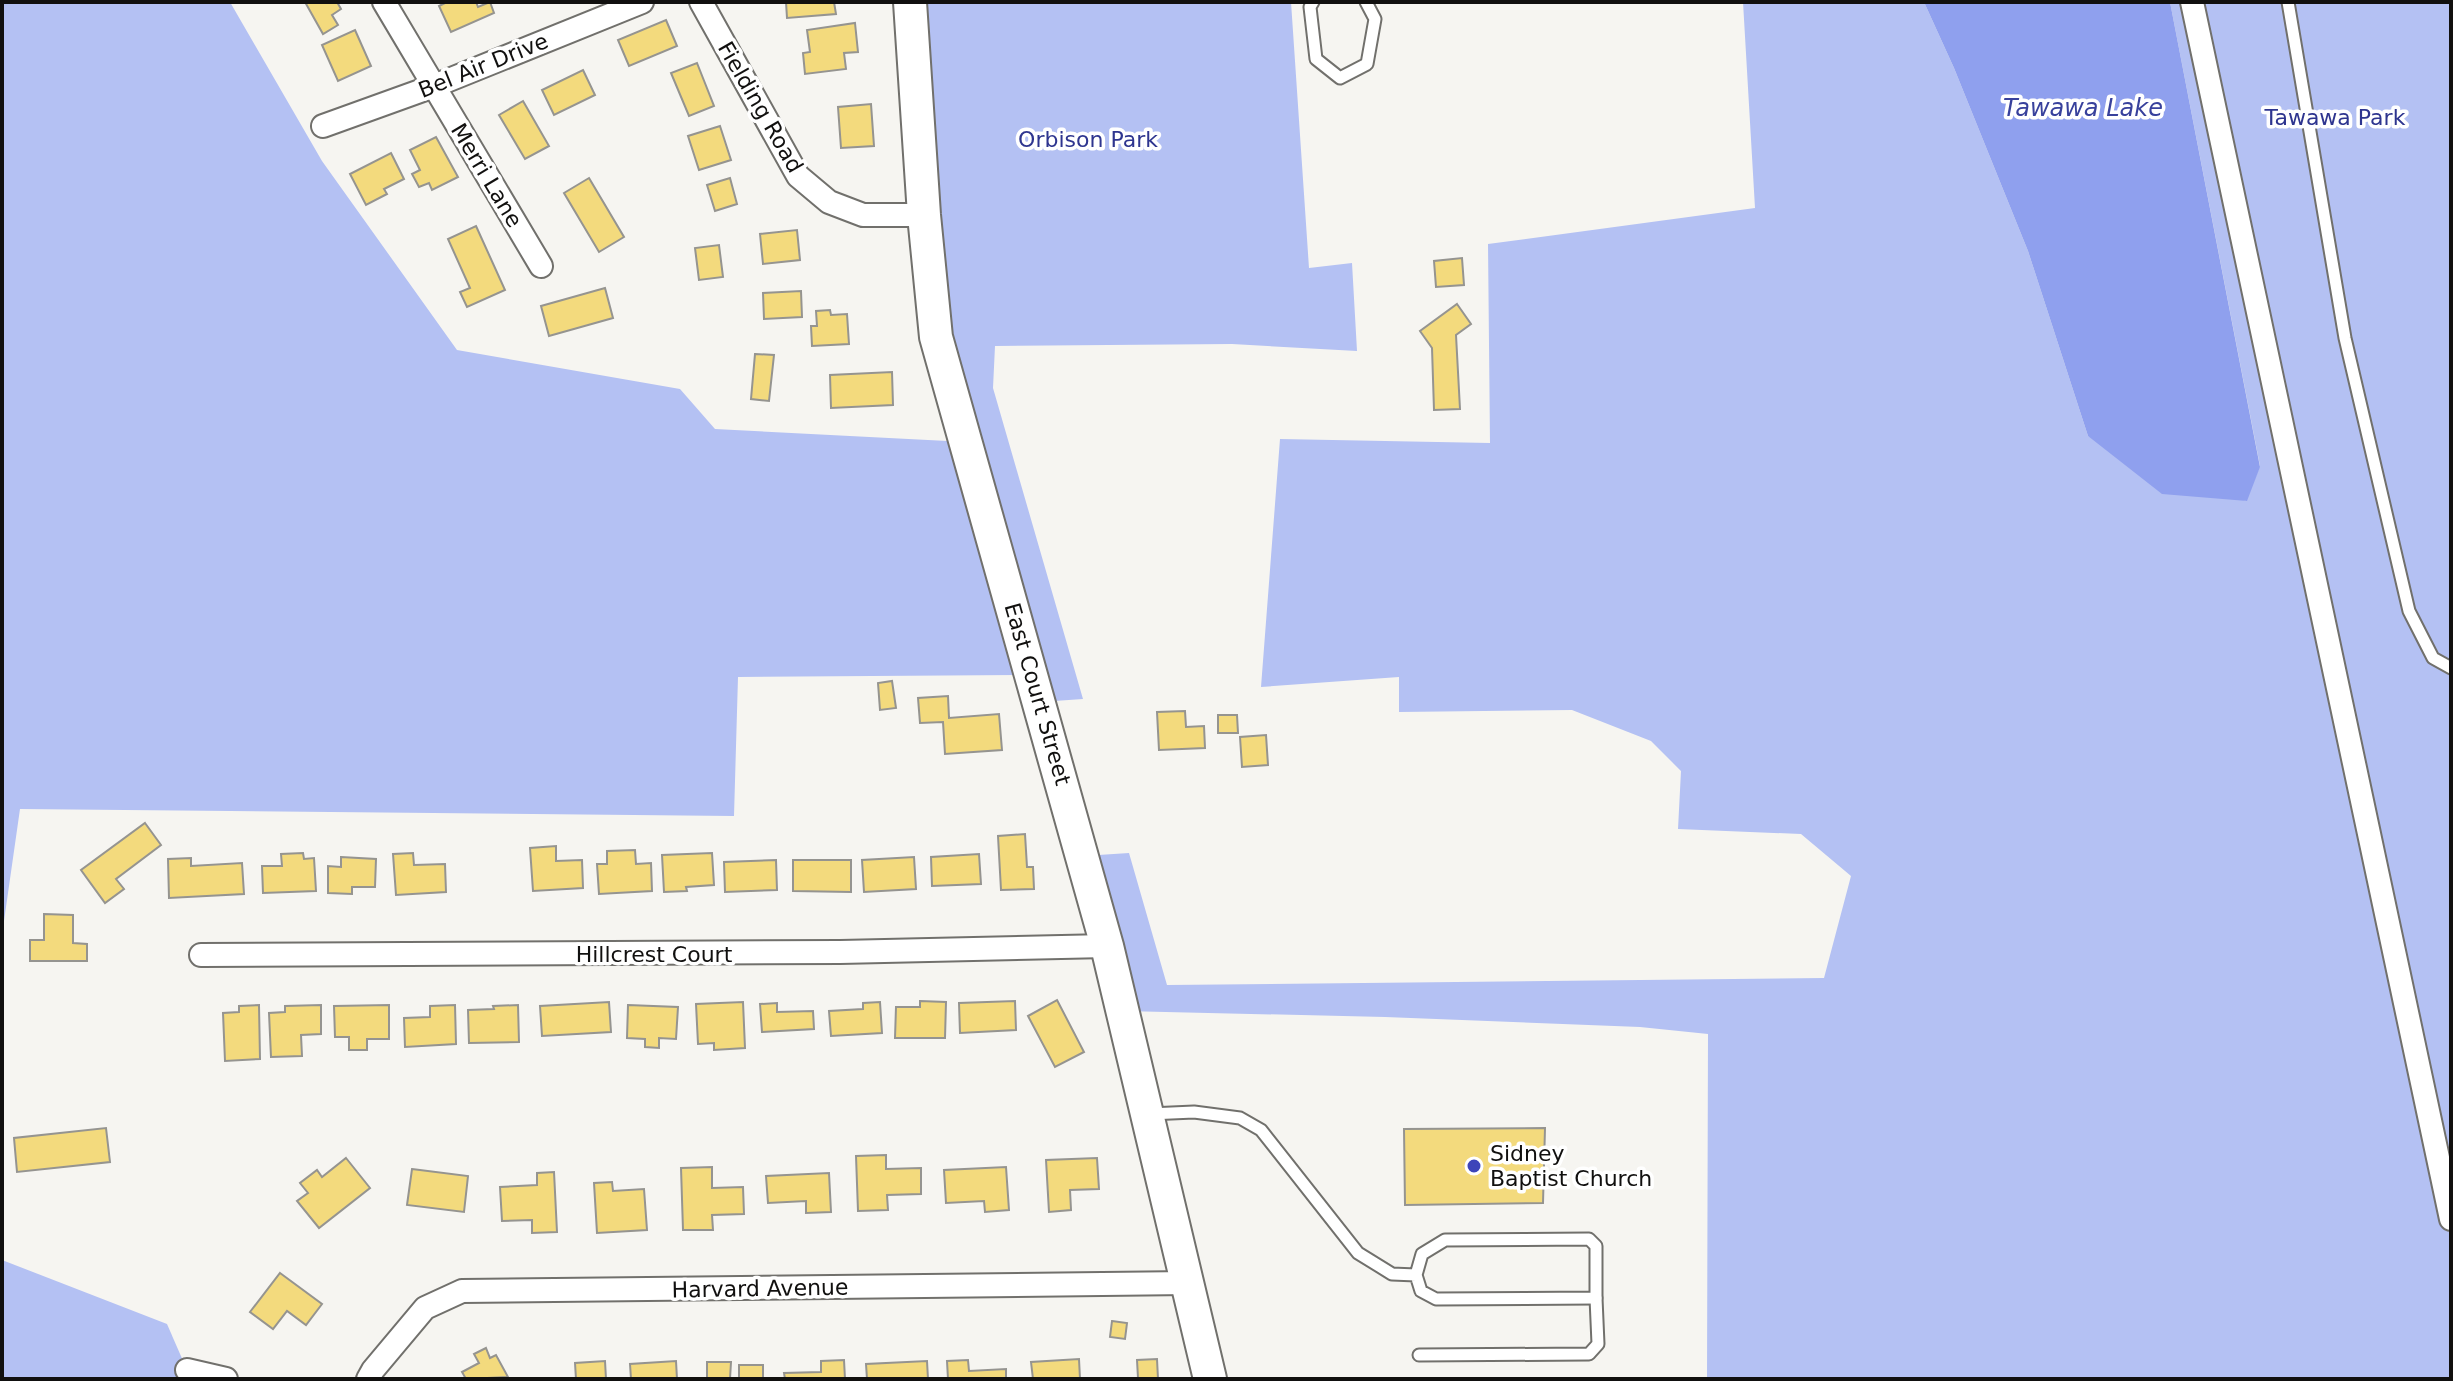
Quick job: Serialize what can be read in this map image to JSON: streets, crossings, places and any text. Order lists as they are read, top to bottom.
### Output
{
  "streets": {
    "main road": ["East Court Street"],
    "street": [
      "Bel Air Drive",
      "Fielding Road",
      "Merri Lane",
      "Hillcrest Court",
      "Harvard Avenue"
    ]
  },
  "crossings": [
    ["Bel Air Drive", "Merri Lane"],
    ["Fielding Road", "East Court Street"],
    ["East Court Street", "Hillcrest Court"],
    ["East Court Street", "Harvard Avenue"]
  ],
  "water": ["Tawawa Lake"],
  "parks": ["Tawawa Park", "Orbison Park"],
  "places": ["Sidney Baptist Church"]
}
